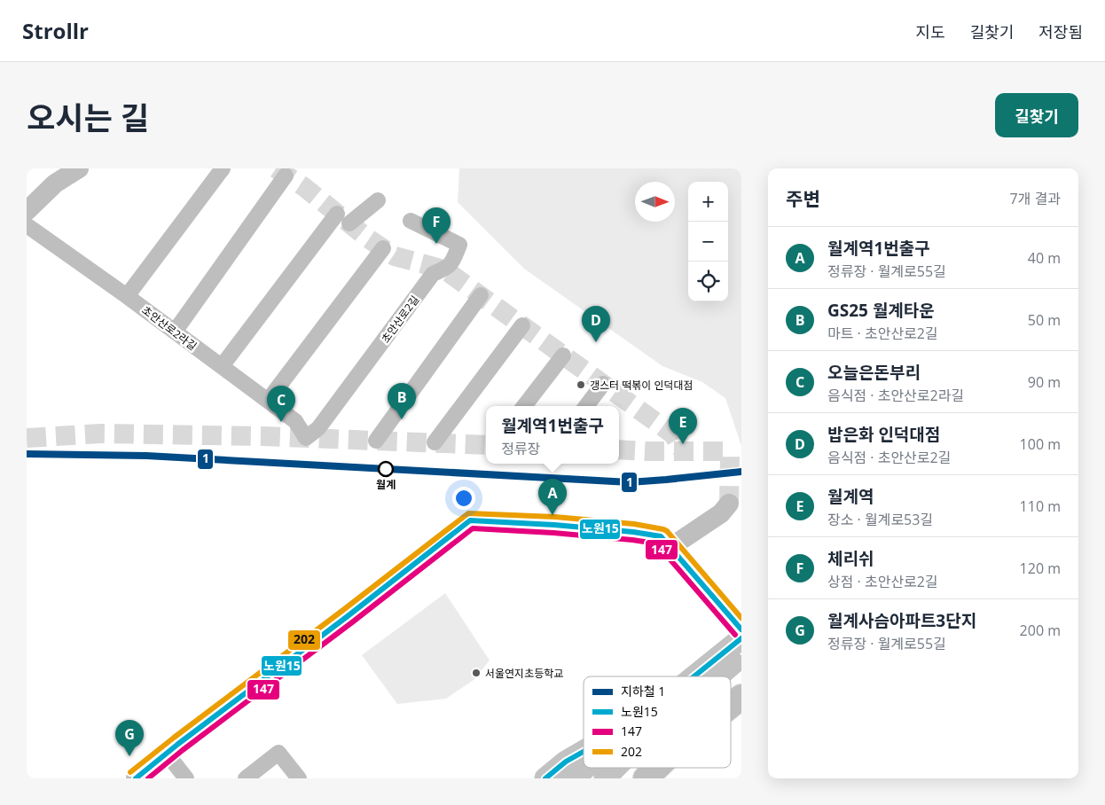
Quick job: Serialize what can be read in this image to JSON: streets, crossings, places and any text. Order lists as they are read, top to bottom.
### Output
{
  "streets": {
    "street": ["초안산로2길", "초안산로2라길"]
  },
  "crossings": [
    ["초안산로2길", "초안산로2라길"]
  ],
  "places": ["갱스터 떡볶이 인덕대점", "월계", "서울연지초등학교"],
  "lines": [
    "metro line 1",
    "transit line 202",
    "transit line 노원15",
    "transit line 147"
  ],
  "legend": [
    "지하철 1",
    "노원15",
    "147",
    "202"
  ],
  "north": "right",
  "page": {
    "header": "Strollr",
    "nav": ["지도", "길찾기", "저장됨"],
    "title": "오시는 길",
    "buttons": "길찾기",
    "heading": ["주변", "7개 결과"],
    "map_buttons": ["+", "−"],
    "pins": [
      "F",
      "D",
      "B",
      "C",
      "E",
      "A",
      "G"
    ],
    "list": [
      {
        "mark": "A",
        "name": "월계역1번출구",
        "note": "정류장 · 월계로55길",
        "value": "40 m"
      },
      {
        "mark": "B",
        "name": "GS25 월계타운",
        "note": "마트 · 초안산로2길",
        "value": "50 m"
      },
      {
        "mark": "C",
        "name": "오늘은돈부리",
        "note": "음식점 · 초안산로2라길",
        "value": "90 m"
      },
      {
        "mark": "D",
        "name": "밥은화 인덕대점",
        "note": "음식점 · 초안산로2길",
        "value": "100 m"
      },
      {
        "mark": "E",
        "name": "월계역",
        "note": "장소 · 월계로53길",
        "value": "110 m"
      },
      {
        "mark": "F",
        "name": "체리쉬",
        "note": "상점 · 초안산로2길",
        "value": "120 m"
      },
      {
        "mark": "G",
        "name": "월계사슴아파트3단지",
        "note": "정류장 · 월계로55길",
        "value": "200 m"
      }
    ],
    "popup": ["월계역1번출구", "정류장"]
  }
}
